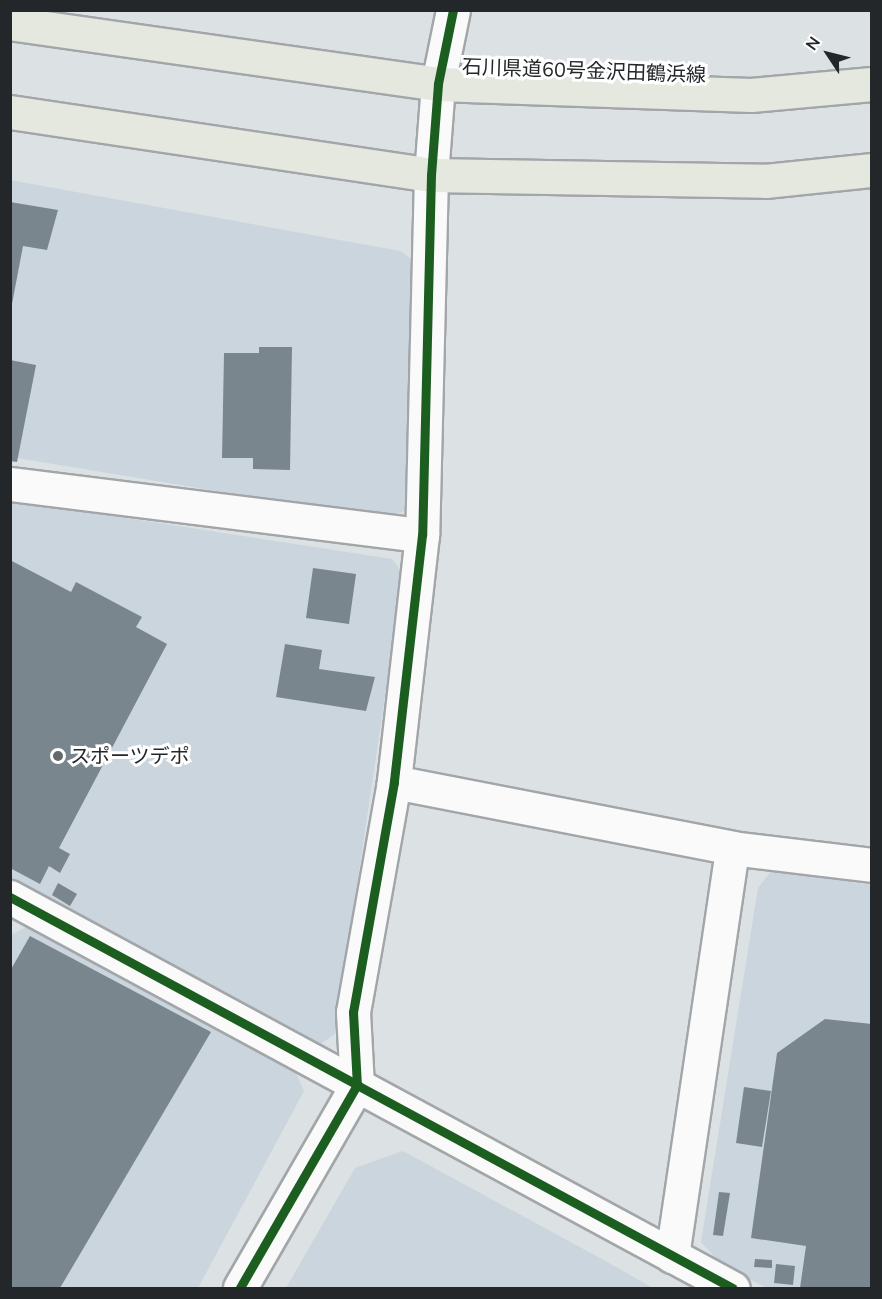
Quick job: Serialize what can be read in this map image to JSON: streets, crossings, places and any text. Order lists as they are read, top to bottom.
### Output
{
  "streets": {
    "main road": ["石川県道60号金沢田鶴浜線"]
  },
  "places": ["スポーツデポ"],
  "north": "top left"
}
